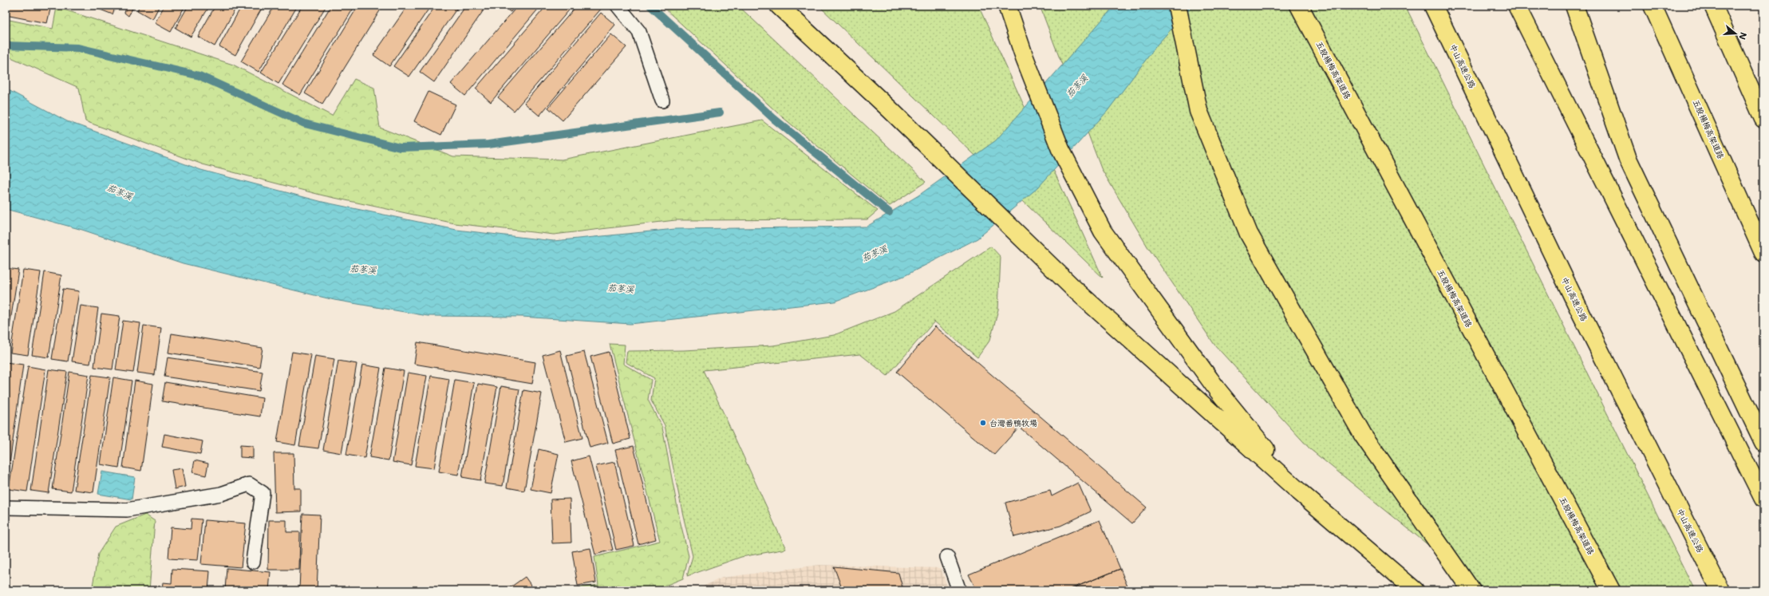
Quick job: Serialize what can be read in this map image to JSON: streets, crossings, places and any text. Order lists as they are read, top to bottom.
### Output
{
  "streets": {
    "highway": ["中山高速公路", "五股楊梅高架道路"]
  },
  "water": ["茄苳溪"],
  "places": ["台灣番鴨牧場"],
  "north": "right"
}
